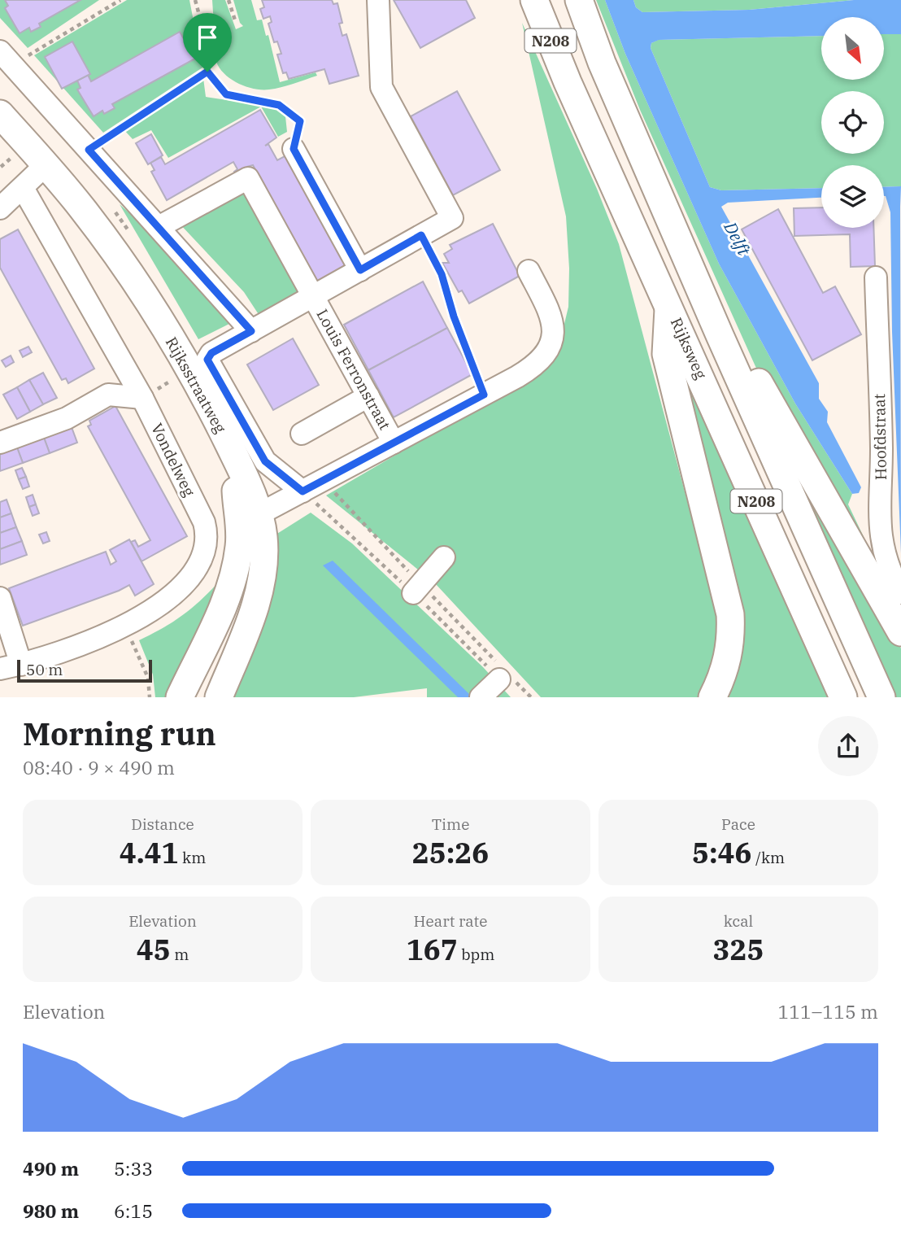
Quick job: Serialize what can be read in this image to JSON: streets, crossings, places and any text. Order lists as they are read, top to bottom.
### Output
{
  "streets": {
    "main road": ["N208", "Rijksweg", "Rijksstraatweg"],
    "street": ["Louis Ferronstraat", "Hoofdstraat", "Vondelweg"]
  },
  "crossings": [
    ["N208", "Rijksweg"],
    ["Rijksstraatweg", "Vondelweg"]
  ],
  "water": ["Delft"],
  "scale_bar": "50 m",
  "north": "bottom right",
  "page": {
    "scale": "50 m",
    "heading": ["Morning run", "08:40 · 9 × 490 m"],
    "stats": [
      ["Distance", "4.41 km"],
      ["Time", "25:26"],
      ["Pace", "5:46 /km"],
      ["Elevation", "45 m"],
      ["Heart rate", "167 bpm"],
      ["kcal", "325"]
    ],
    "chart": ["Elevation", "111–115 m"],
    "list": [
      {
        "name": "490 m",
        "note": "5:33"
      },
      {
        "name": "980 m",
        "note": "6:15"
      }
    ]
  }
}
